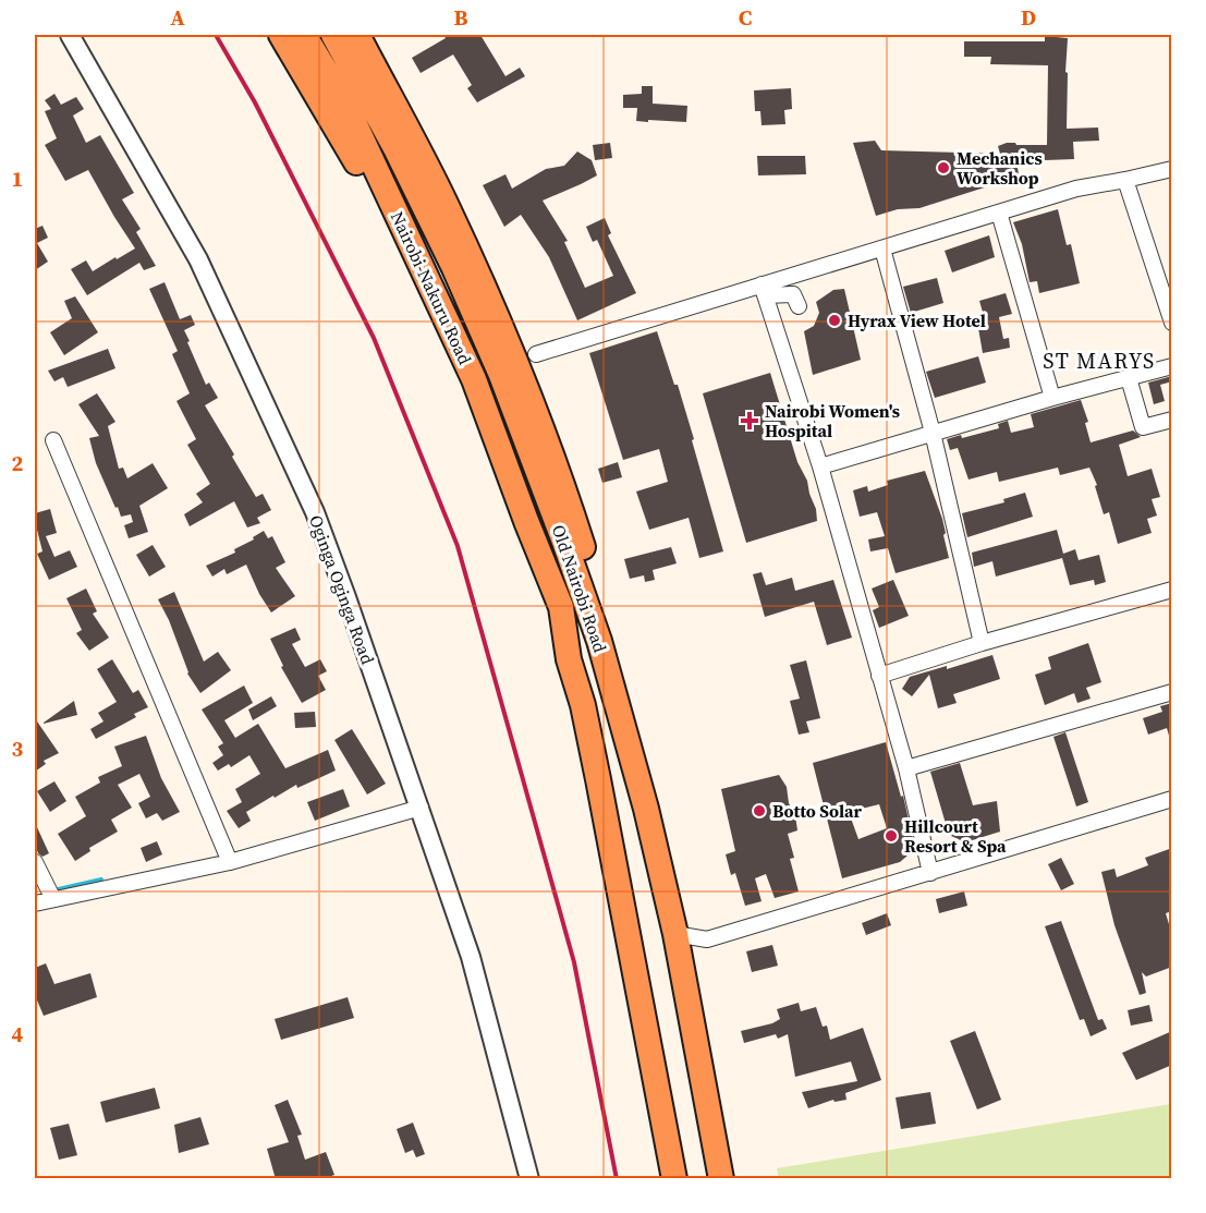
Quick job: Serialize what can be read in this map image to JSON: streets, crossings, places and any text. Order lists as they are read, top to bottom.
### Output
{
  "streets": {
    "highway": ["Nairobi-Nakuru Road", "Old Nairobi Road"],
    "street": ["Oginga Oginga Road"]
  },
  "crossings": [
    ["Nairobi-Nakuru Road", "Old Nairobi Road"]
  ],
  "districts": ["ST MARYS"],
  "places": {
    "other": [
      "Mechanics Workshop",
      "Hyrax View Hotel",
      "Botto Solar",
      "Hillcourt Resort & Spa"
    ],
    "health": ["Nairobi Women's Hospital"]
  },
  "grid": {
    "columns": [
      "A",
      "B",
      "C",
      "D"
    ],
    "rows": [
      "1",
      "2",
      "3",
      "4"
    ]
  }
}
